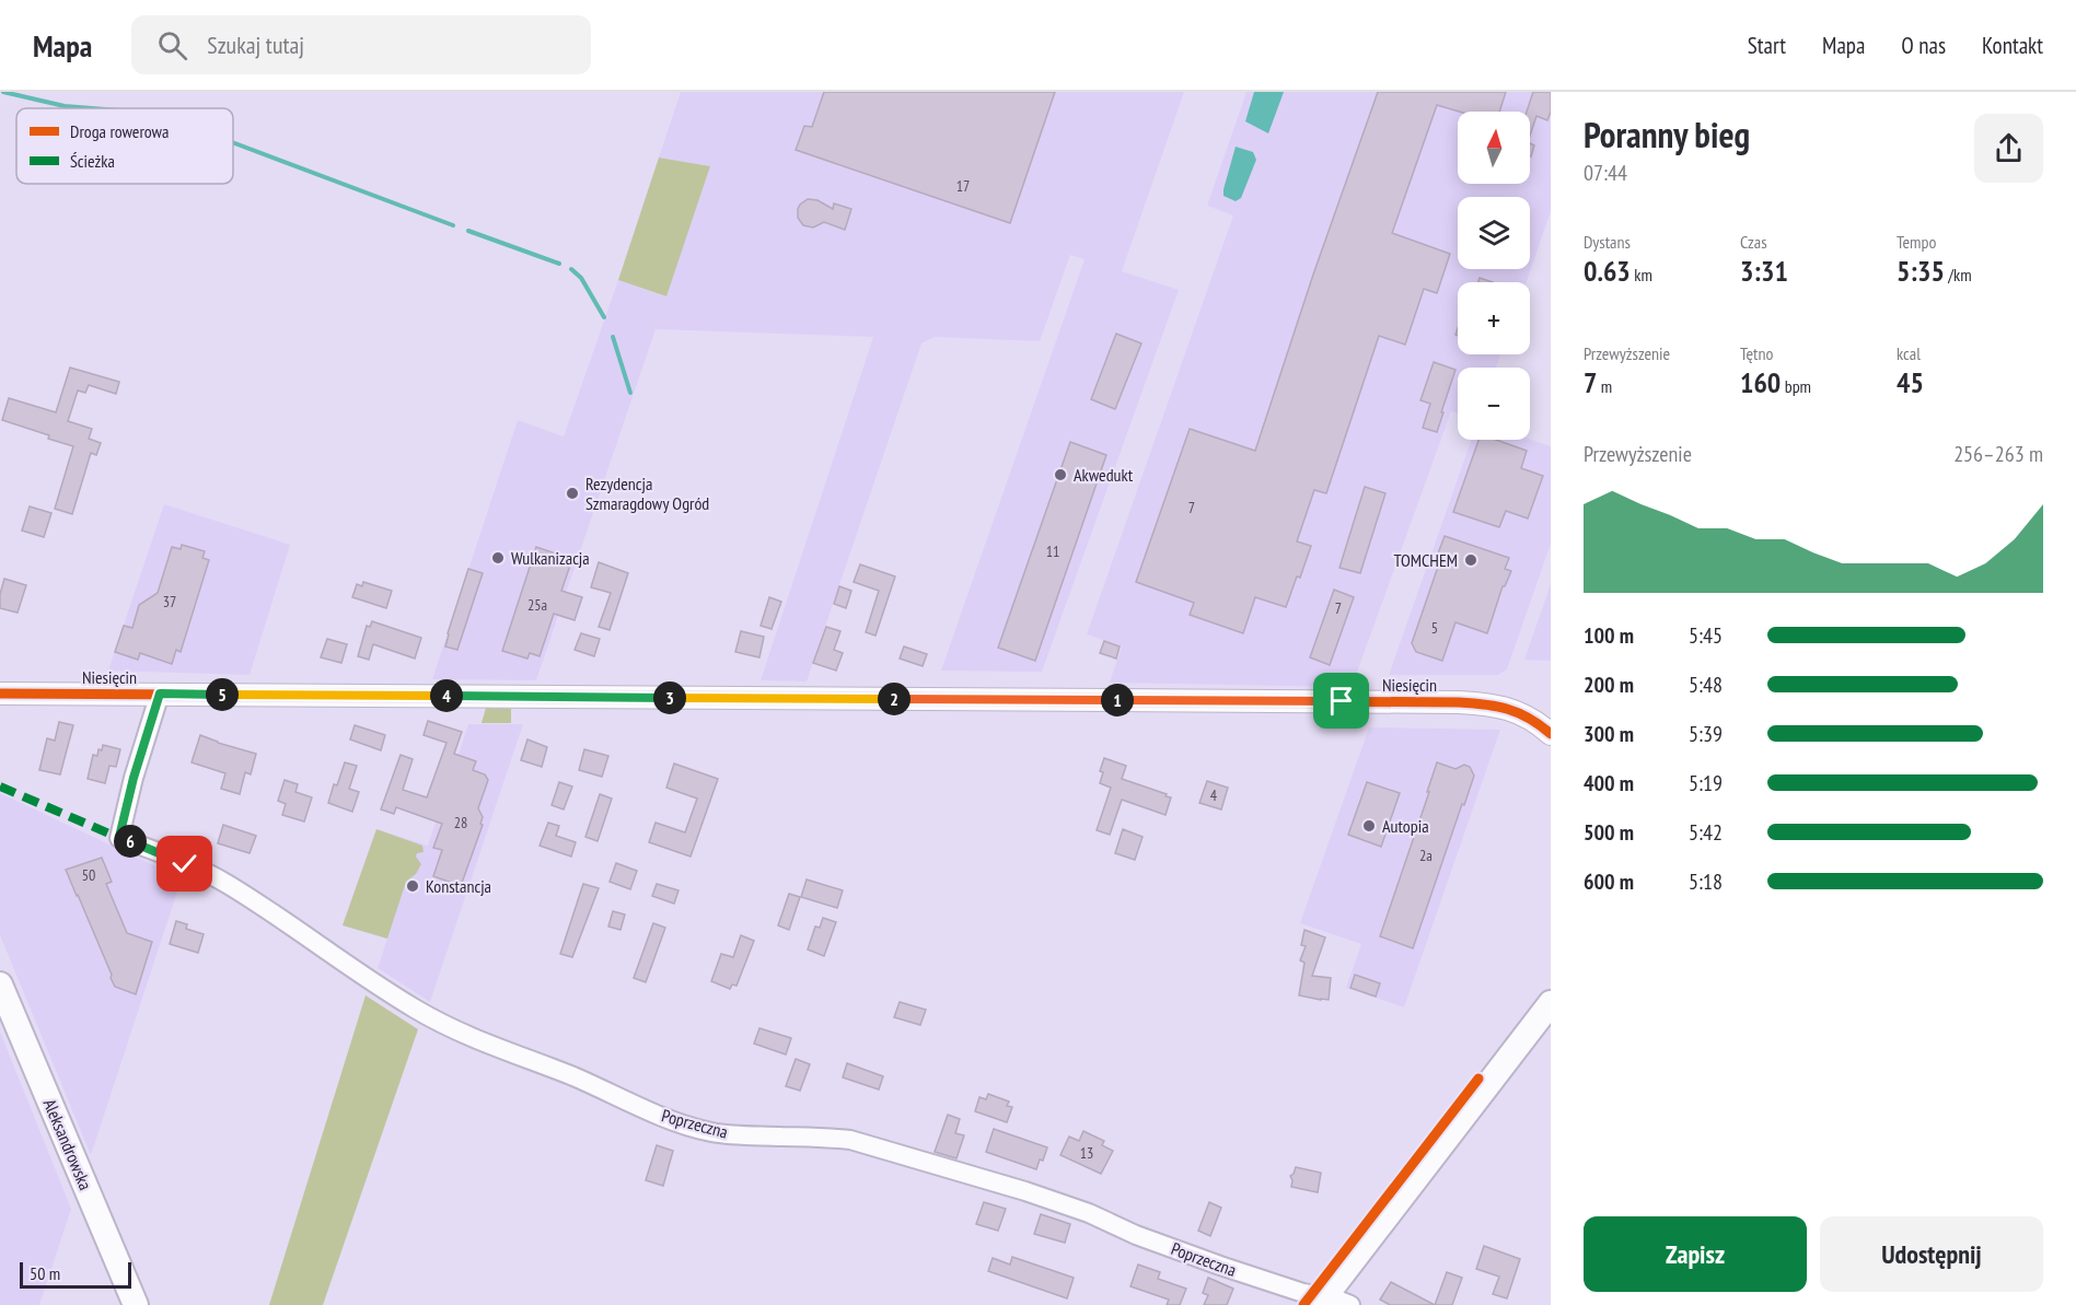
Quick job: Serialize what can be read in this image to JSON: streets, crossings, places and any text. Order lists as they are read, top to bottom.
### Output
{
  "streets": {
    "main road": ["Aleksandrowska"],
    "street": ["Niesięcin", "Poprzeczna"]
  },
  "crossings": [
    ["Niesięcin", "Poprzeczna"]
  ],
  "places": [
    "Akwedukt",
    "Rezydencja Szmaragdowy Ogród",
    "Wulkanizacja",
    "TOMCHEM",
    "Autopia",
    "Konstancja"
  ],
  "house_numbers": [
    "17",
    "7",
    "11",
    "37",
    "25a",
    "7",
    "5",
    "4",
    "28",
    "2a",
    "50",
    "13"
  ],
  "legend": ["Droga rowerowa", "Ścieżka"],
  "scale_bar": "50 m",
  "north": "top",
  "page": {
    "header": "Mapa",
    "search": "Szukaj tutaj",
    "nav": [
      "Start",
      "Mapa",
      "O nas",
      "Kontakt"
    ],
    "heading": ["Poranny bieg", "07:44"],
    "map_buttons": ["+", "−"],
    "stats": [
      ["Dystans", "0.63 km"],
      ["Czas", "3:31"],
      ["Tempo", "5:35 /km"],
      ["Przewyższenie", "7 m"],
      ["Tętno", "160 bpm"],
      ["kcal", "45"]
    ],
    "chart": ["Przewyższenie", "256–263 m"],
    "list": [
      {
        "name": "100 m",
        "note": "5:45"
      },
      {
        "name": "200 m",
        "note": "5:48"
      },
      {
        "name": "300 m",
        "note": "5:39"
      },
      {
        "name": "400 m",
        "note": "5:19"
      },
      {
        "name": "500 m",
        "note": "5:42"
      },
      {
        "name": "600 m",
        "note": "5:18"
      }
    ],
    "pins": [
      "5",
      "4",
      "3",
      "2",
      "1",
      "6"
    ],
    "buttons": ["Zapisz", "Udostępnij"],
    "scale": "50 m"
  }
}
